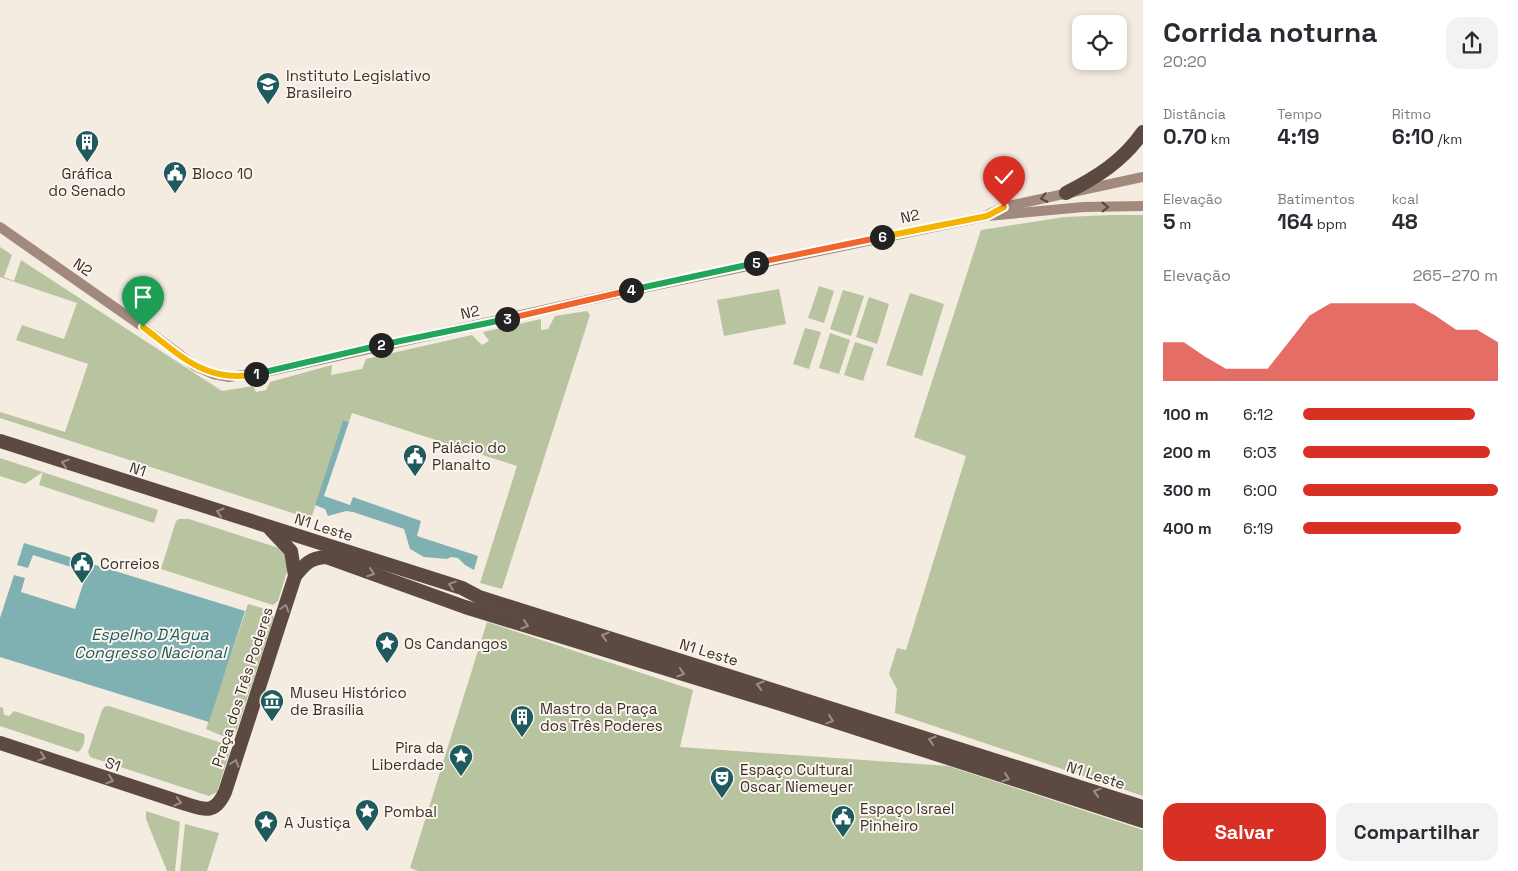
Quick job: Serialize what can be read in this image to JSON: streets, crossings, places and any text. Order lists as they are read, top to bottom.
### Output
{
  "streets": {
    "highway": [
      "N1",
      "N1 Leste",
      "Praça dos Três Poderes",
      "S1"
    ],
    "main road": ["N2"]
  },
  "crossings": [
    ["N1", "N1 Leste"],
    ["N1 Leste", "Praça dos Três Poderes"],
    ["Praça dos Três Poderes", "S1"]
  ],
  "one_way": ["N1", "Praça dos Três Poderes", "S1"],
  "water": ["Espelho D'Agua Congresso Nacional"],
  "places": {
    "school or university": ["Instituto Legislativo Brasileiro"],
    "building": ["Gráfica do Senado", "Mastro da Praça dos Três Poderes"],
    "public building": [
      "Bloco 10",
      "Palácio do Planalto",
      "Correios",
      "Espaço Israel Pinheiro"
    ],
    "place": [
      "Os Candangos",
      "Pira da Liberdade",
      "Pombal",
      "A Justiça"
    ],
    "museum": ["Museu Histórico de Brasília"],
    "theatre": ["Espaço Cultural Oscar Niemeyer"]
  },
  "page": {
    "heading": ["Corrida noturna", "20:20"],
    "stats": [
      ["Distância", "0.70 km"],
      ["Tempo", "4:19"],
      ["Ritmo", "6:10 /km"],
      ["Elevação", "5 m"],
      ["Batimentos", "164 bpm"],
      ["kcal", "48"]
    ],
    "pins": [
      "6",
      "5",
      "4",
      "3",
      "2",
      "1"
    ],
    "chart": ["Elevação", "265–270 m"],
    "list": [
      {
        "name": "100 m",
        "note": "6:12"
      },
      {
        "name": "200 m",
        "note": "6:03"
      },
      {
        "name": "300 m",
        "note": "6:00"
      },
      {
        "name": "400 m",
        "note": "6:19"
      }
    ],
    "buttons": ["Salvar", "Compartilhar"]
  }
}
